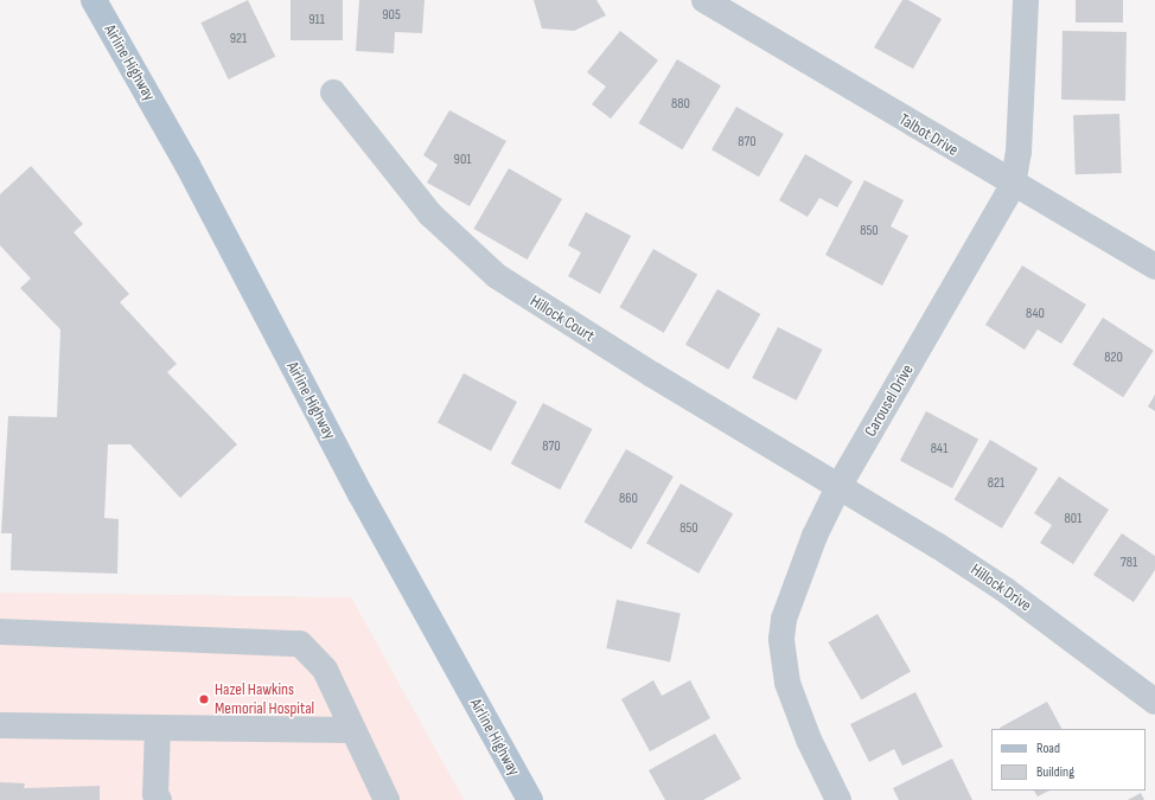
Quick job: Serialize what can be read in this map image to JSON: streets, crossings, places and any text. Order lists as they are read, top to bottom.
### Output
{
  "streets": {
    "main road": ["Airline Highway"],
    "street": [
      "Talbot Drive",
      "Hillock Court",
      "Carousel Drive",
      "Hillock Drive"
    ]
  },
  "crossings": [
    ["Talbot Drive", "Carousel Drive"],
    ["Hillock Court", "Carousel Drive"],
    ["Hillock Court", "Hillock Drive"],
    ["Carousel Drive", "Hillock Drive"]
  ],
  "places": ["Hazel Hawkins Memorial Hospital"],
  "house_numbers": [
    "905",
    "911",
    "921",
    "880",
    "870",
    "901",
    "850",
    "840",
    "820",
    "870",
    "841",
    "821",
    "860",
    "801",
    "850",
    "781"
  ],
  "legend": ["Road", "Building"]
}
